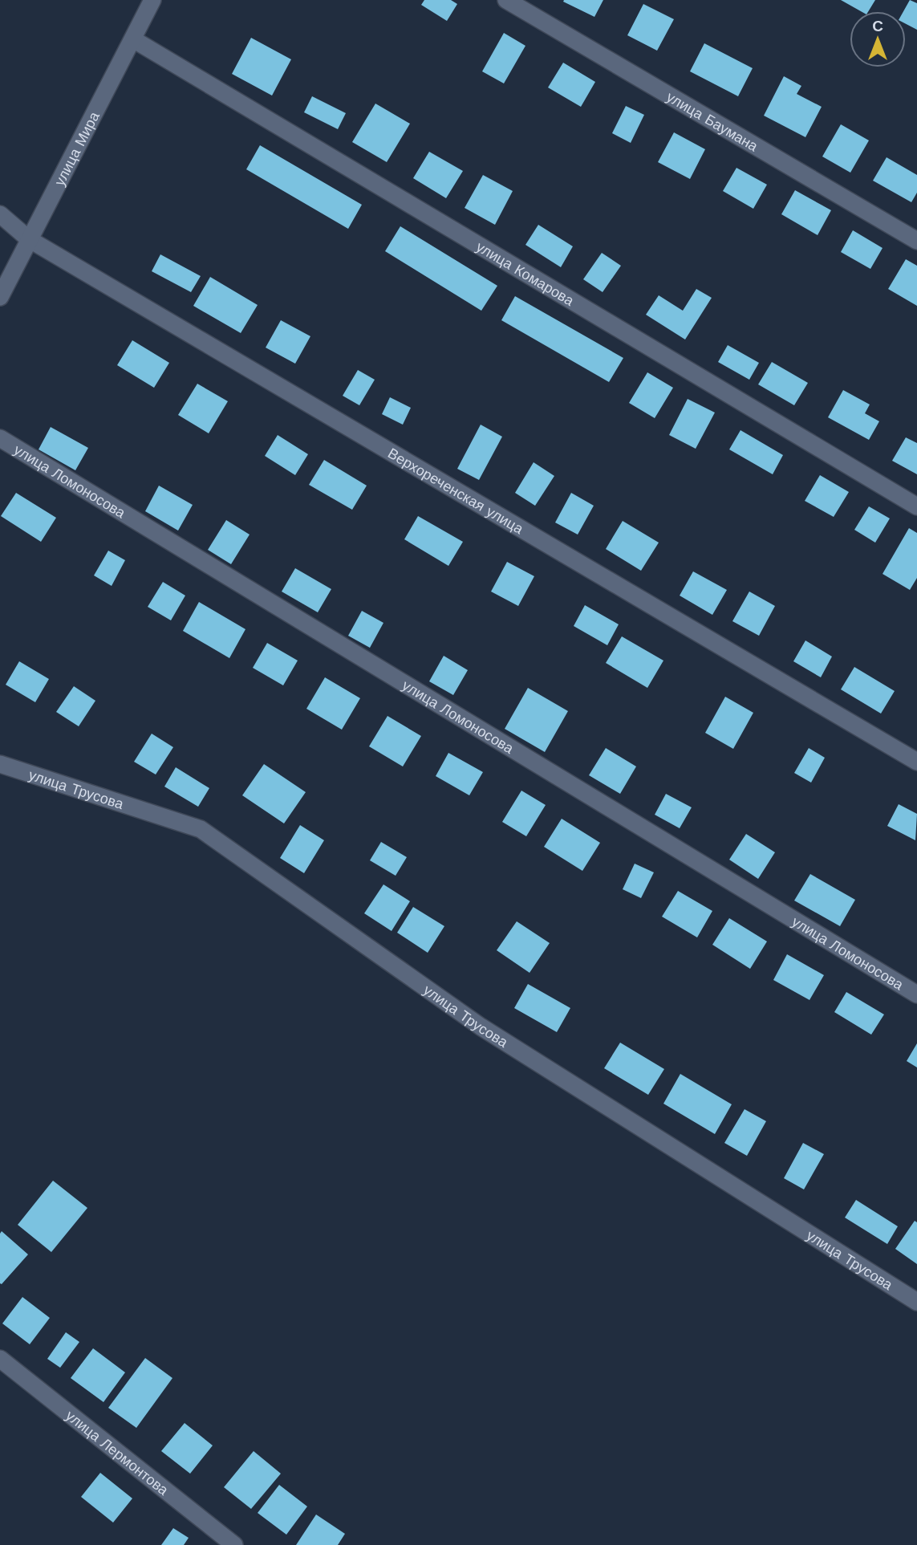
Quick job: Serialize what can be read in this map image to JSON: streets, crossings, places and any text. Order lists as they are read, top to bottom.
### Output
{
  "streets": {
    "street": [
      "улица Баумана",
      "улица Мира",
      "улица Комарова",
      "улица Ломоносова",
      "Верхореченская улица",
      "улица Трусова",
      "улица Лермонтова"
    ]
  },
  "crossings": [
    ["улица Мира", "улица Комарова"],
    ["улица Мира", "Верхореченская улица"]
  ],
  "north": "top"
}
